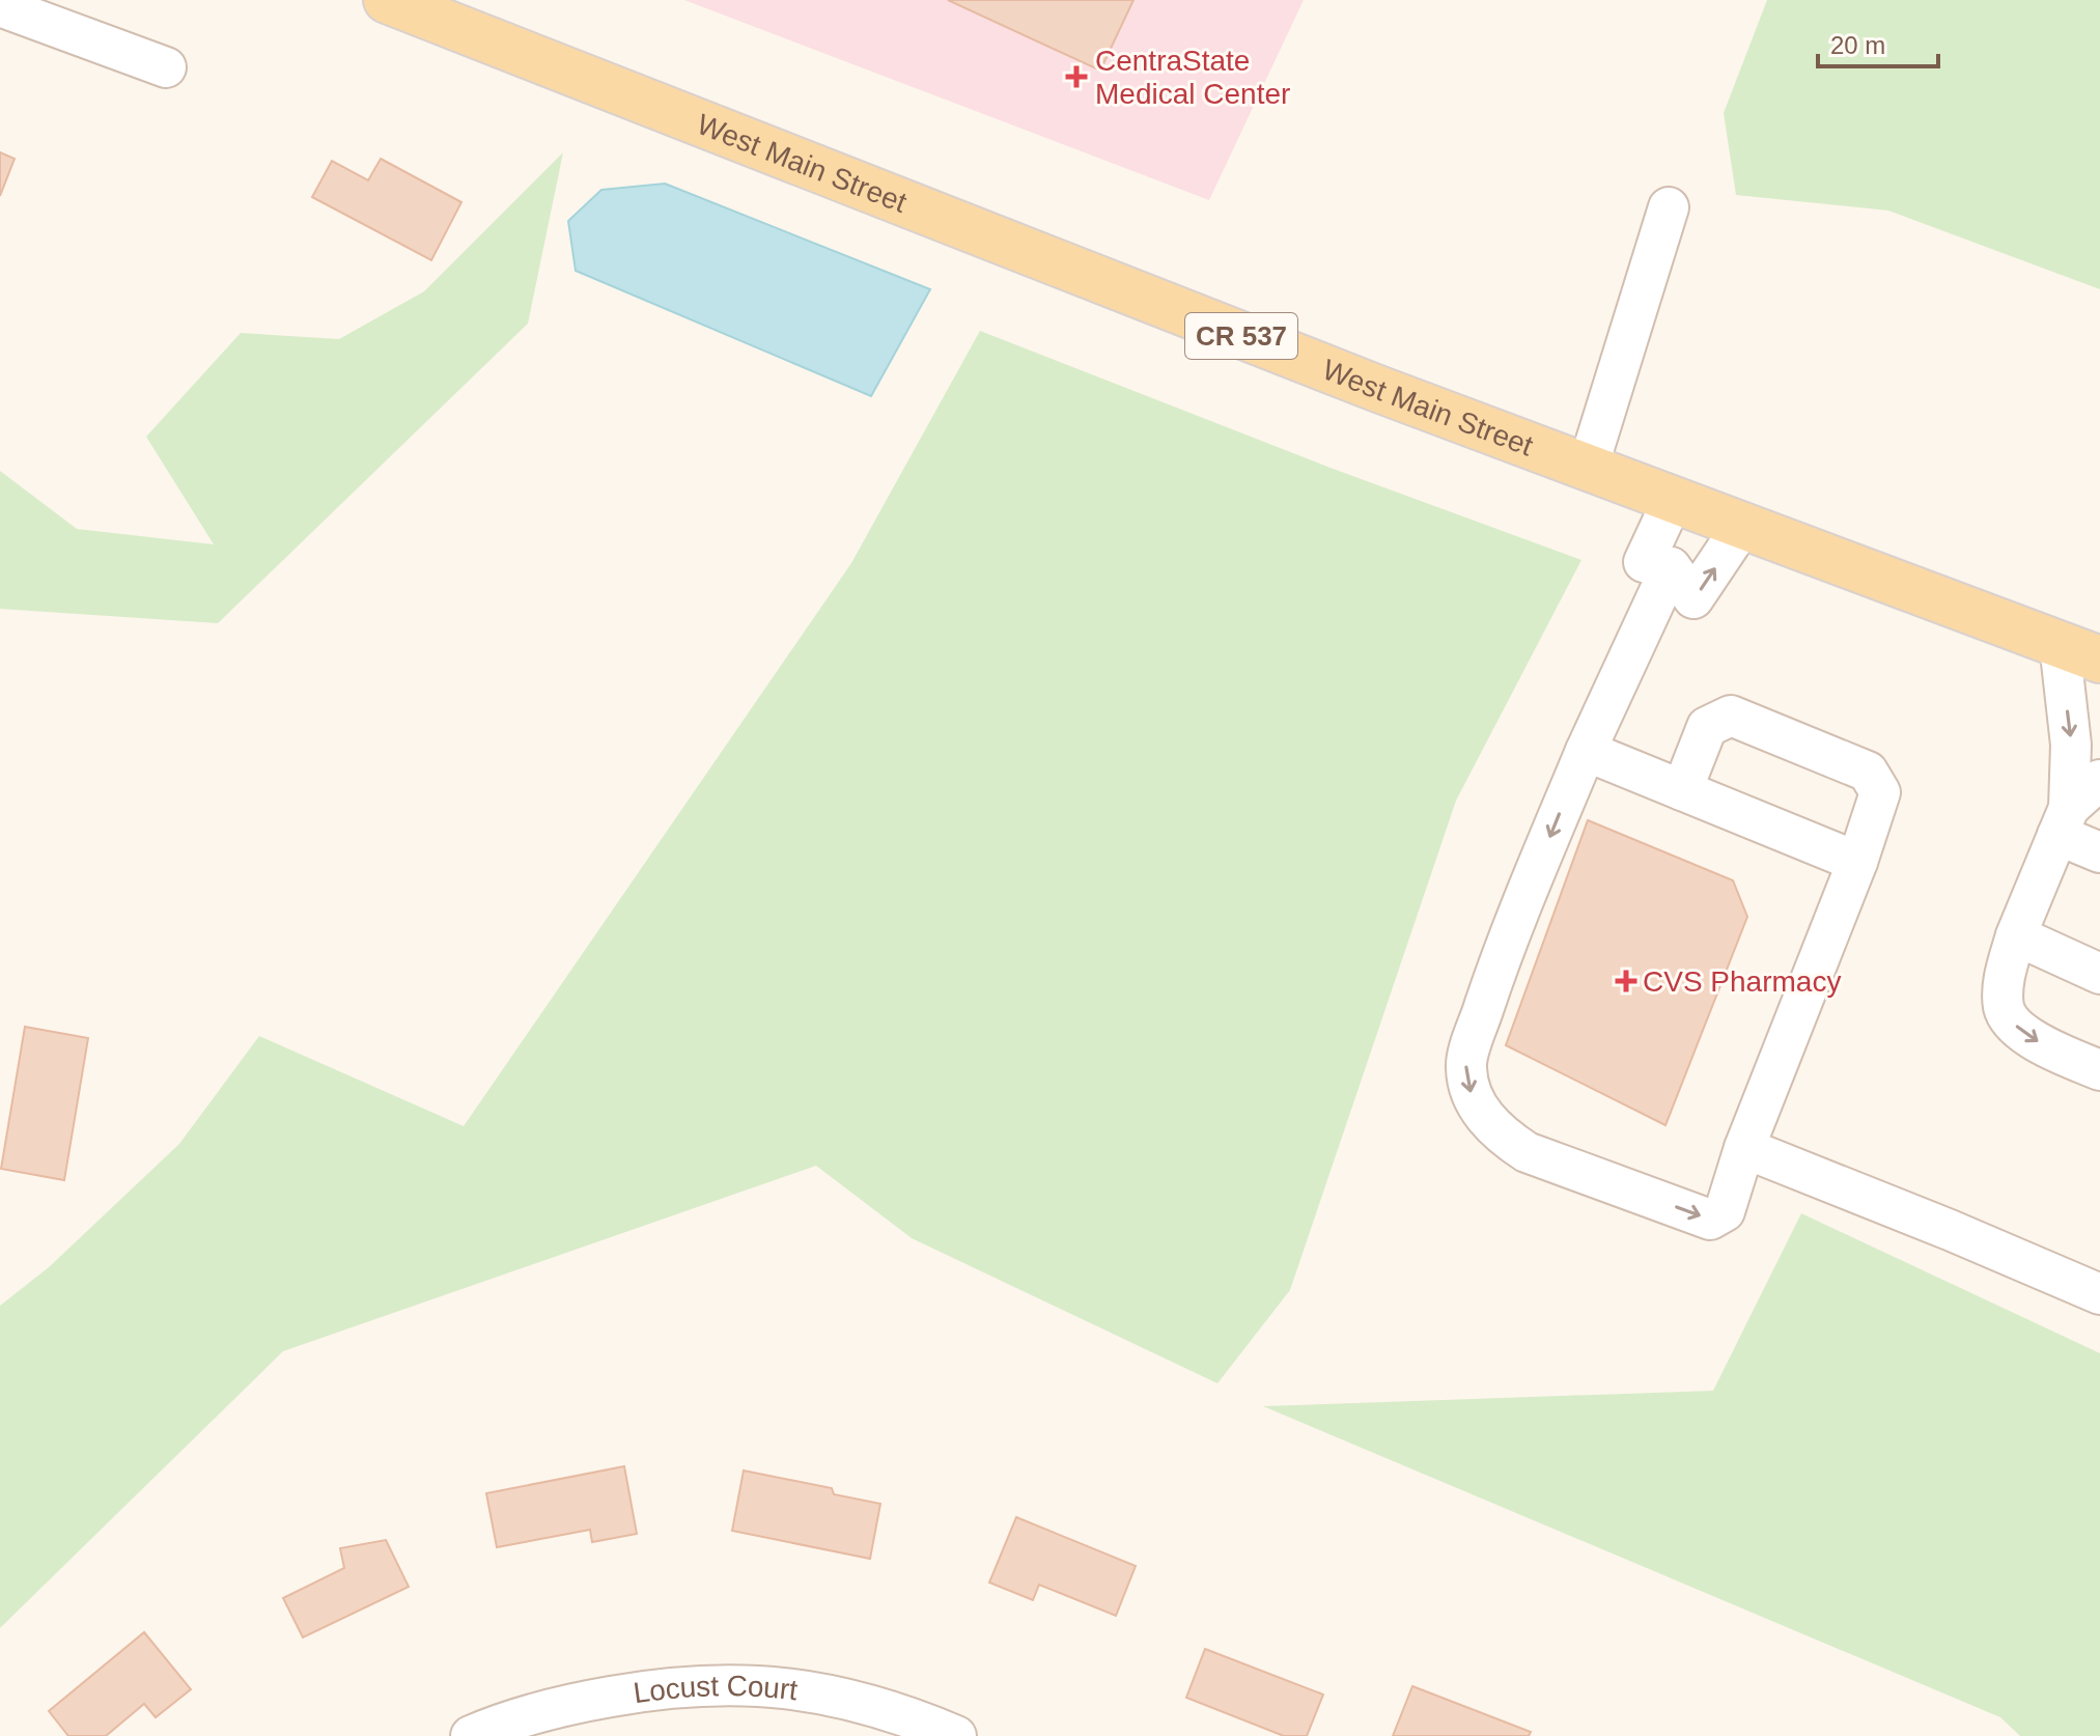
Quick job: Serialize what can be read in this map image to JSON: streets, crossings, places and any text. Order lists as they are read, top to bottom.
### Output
{
  "streets": {
    "main road": ["West Main Street", "CR 537"],
    "street": ["Locust Court"]
  },
  "places": {
    "health": ["CentraState Medical Center", "CVS Pharmacy"]
  },
  "scale_bar": "20 m"
}
